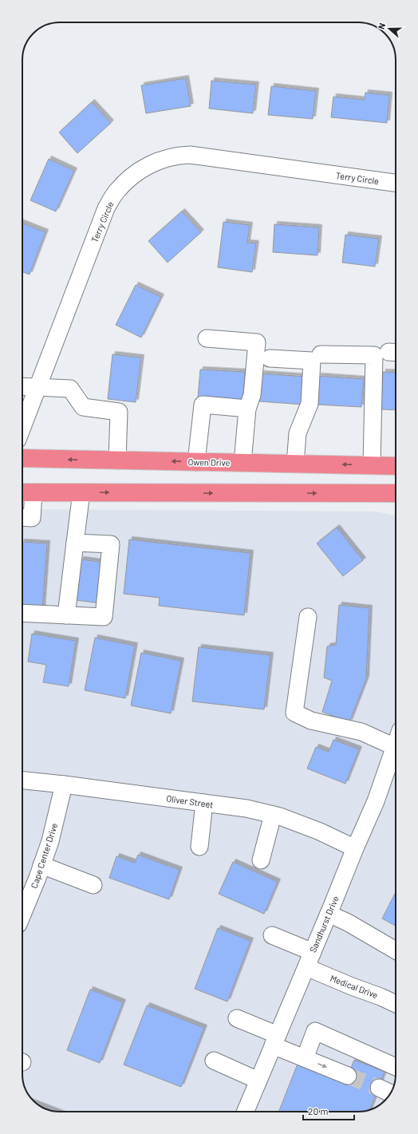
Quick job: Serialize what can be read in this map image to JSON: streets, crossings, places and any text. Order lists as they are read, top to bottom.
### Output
{
  "streets": {
    "highway": ["Owen Drive"],
    "street": [
      "Terry Circle",
      "Oliver Street",
      "Cape Center Drive",
      "Sandhurst Drive",
      "Medical Drive"
    ]
  },
  "crossings": [
    ["Oliver Street", "Cape Center Drive"],
    ["Oliver Street", "Sandhurst Drive"],
    ["Sandhurst Drive", "Medical Drive"]
  ],
  "scale_bar": "20 m",
  "north": "left"
}
